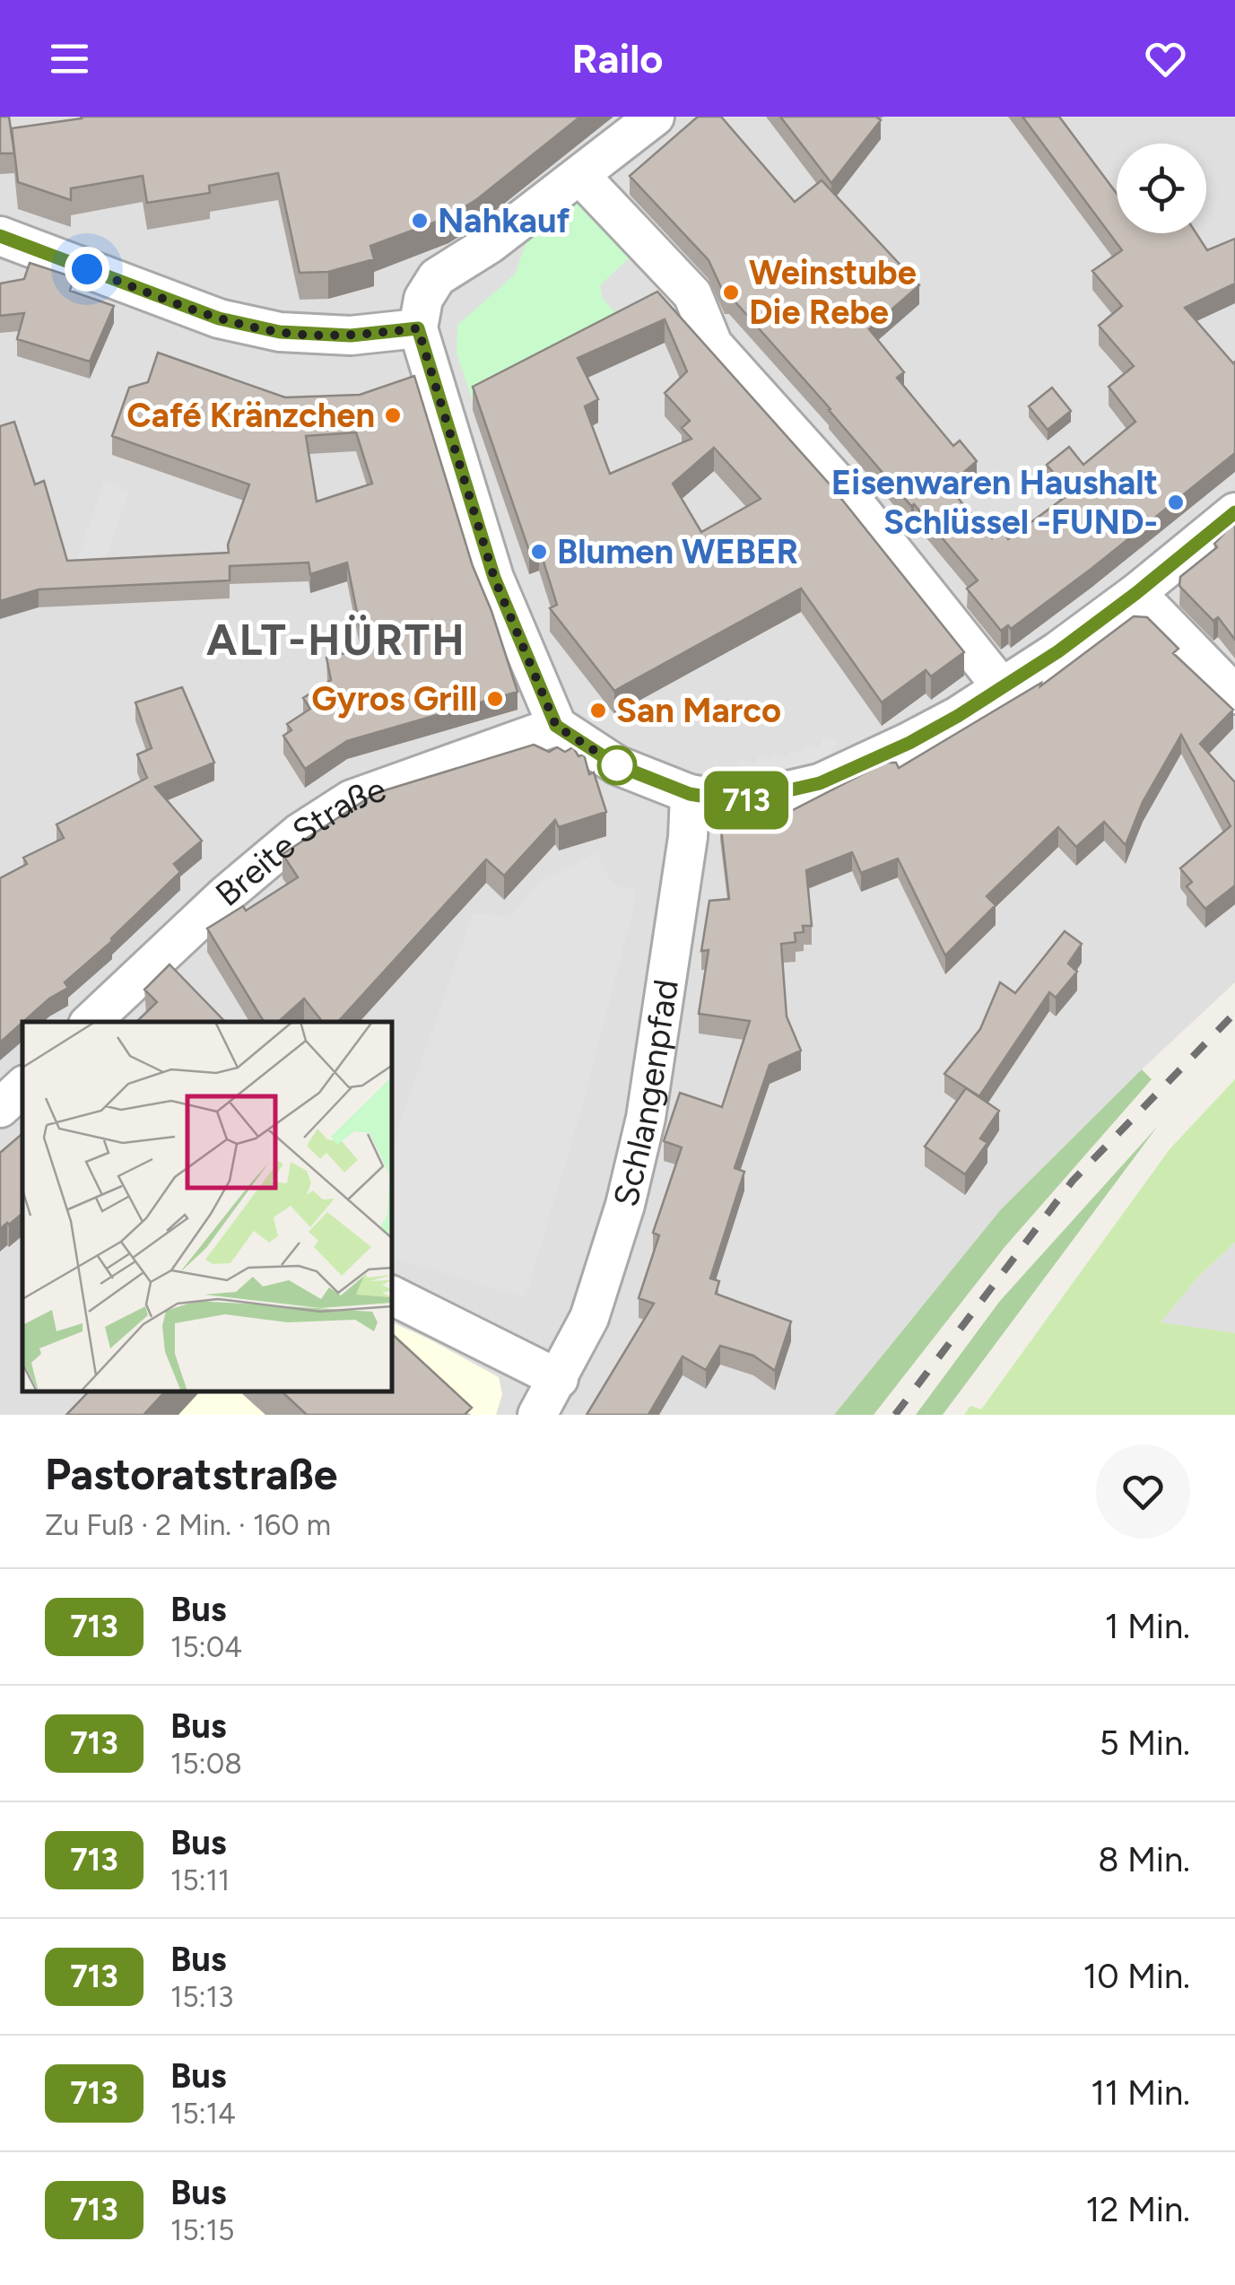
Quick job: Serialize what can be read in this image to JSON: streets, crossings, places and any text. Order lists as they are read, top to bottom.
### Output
{
  "streets": {
    "street": ["Breite Straße", "Schlangenpfad"]
  },
  "districts": ["ALT-HÜRTH"],
  "places": [
    "Nahkauf",
    "Weinstube Die Rebe",
    "Café Kränzchen",
    "Eisenwaren Haushalt Schlüssel -FUND-",
    "Blumen WEBER",
    "Gyros Grill",
    "San Marco"
  ],
  "lines": ["bus line 713"],
  "page": {
    "header": "Railo",
    "on_map": "713",
    "heading": ["Pastoratstraße", "Zu Fuß · 2 Min. · 160 m"],
    "list": [
      {
        "mark": "713",
        "name": "Bus",
        "note": "15:04",
        "value": "1 Min."
      },
      {
        "mark": "713",
        "name": "Bus",
        "note": "15:08",
        "value": "5 Min."
      },
      {
        "mark": "713",
        "name": "Bus",
        "note": "15:11",
        "value": "8 Min."
      },
      {
        "mark": "713",
        "name": "Bus",
        "note": "15:13",
        "value": "10 Min."
      },
      {
        "mark": "713",
        "name": "Bus",
        "note": "15:14",
        "value": "11 Min."
      },
      {
        "mark": "713",
        "name": "Bus",
        "note": "15:15",
        "value": "12 Min."
      }
    ]
  }
}
